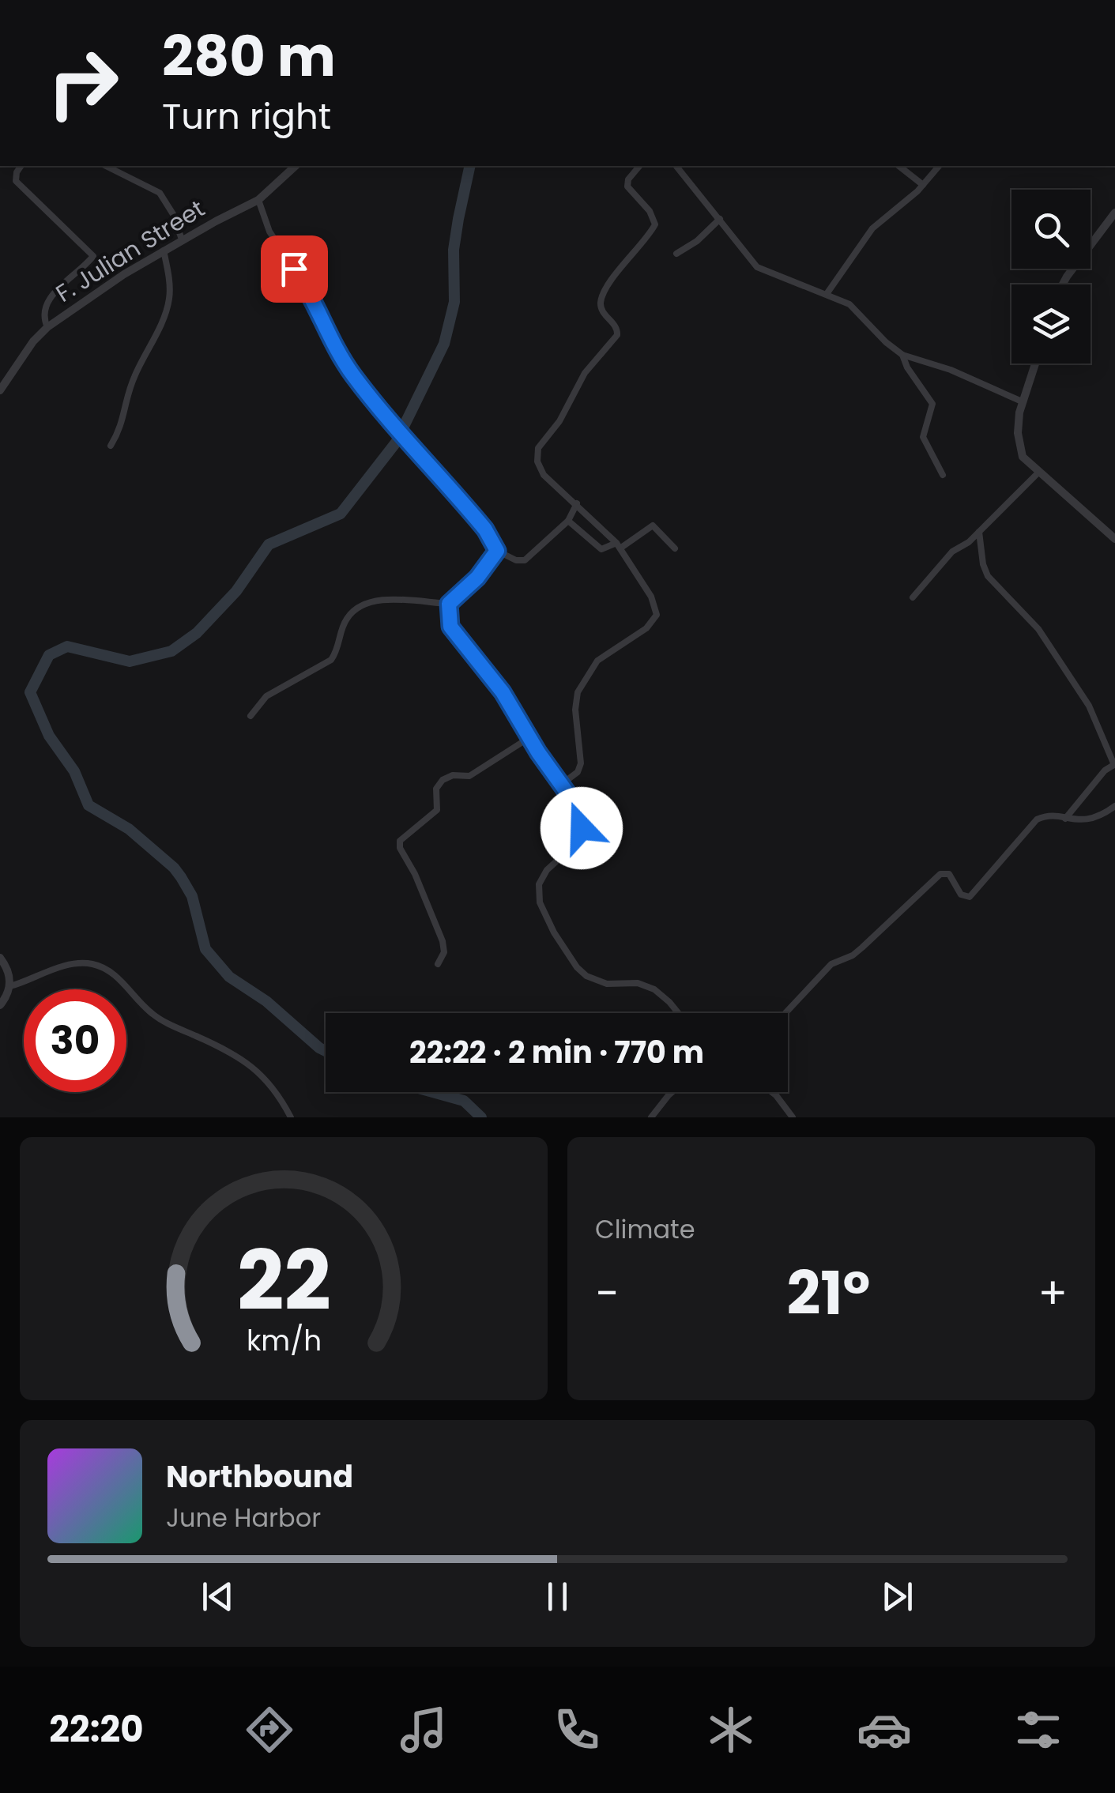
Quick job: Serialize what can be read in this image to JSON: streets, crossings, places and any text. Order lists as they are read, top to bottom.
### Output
{
  "streets": {
    "street": ["F. Julian Street"]
  },
  "page": {
    "turn": ["280 m", "Turn right"],
    "limit": "30",
    "trip": "22:22 · 2 min · 770 m",
    "tile": "Climate",
    "heat": ["−", "21°", "+"],
    "song": ["Northbound", "June Harbor"],
    "tabs": "22:20",
    "gauge": ["22", "km/h"]
  }
}
